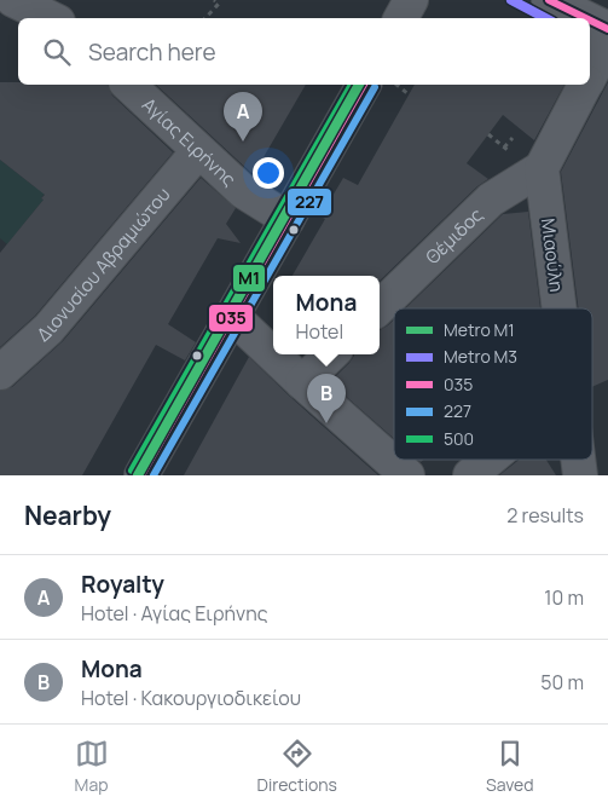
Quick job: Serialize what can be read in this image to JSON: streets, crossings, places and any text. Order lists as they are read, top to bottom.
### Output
{
  "streets": {
    "street": [
      "Αγίας Ειρήνης",
      "Θέμιδος",
      "Μιαούλη",
      "Διονυσίου Αβραμιώτου"
    ]
  },
  "crossings": [
    ["Αγίας Ειρήνης", "Διονυσίου Αβραμιώτου"],
    ["Θέμιδος", "Μιαούλη"]
  ],
  "lines": [
    "metro line Μ3",
    "transit line 035",
    "metro line Μ1",
    "transit line 500",
    "transit line 227"
  ],
  "legend": [
    "Metro Μ1",
    "Metro Μ3",
    "035",
    "227",
    "500"
  ],
  "page": {
    "search": "Search here",
    "pins": ["A", "B"],
    "popup": ["Mona", "Hotel"],
    "heading": ["Nearby", "2 results"],
    "list": [
      {
        "mark": "A",
        "name": "Royalty",
        "note": "Hotel · Αγίας Ειρήνης",
        "value": "10 m"
      },
      {
        "mark": "B",
        "name": "Mona",
        "note": "Hotel · Κακουργιοδικείου",
        "value": "50 m"
      }
    ],
    "nav": ["Map", "Directions", "Saved"]
  }
}
